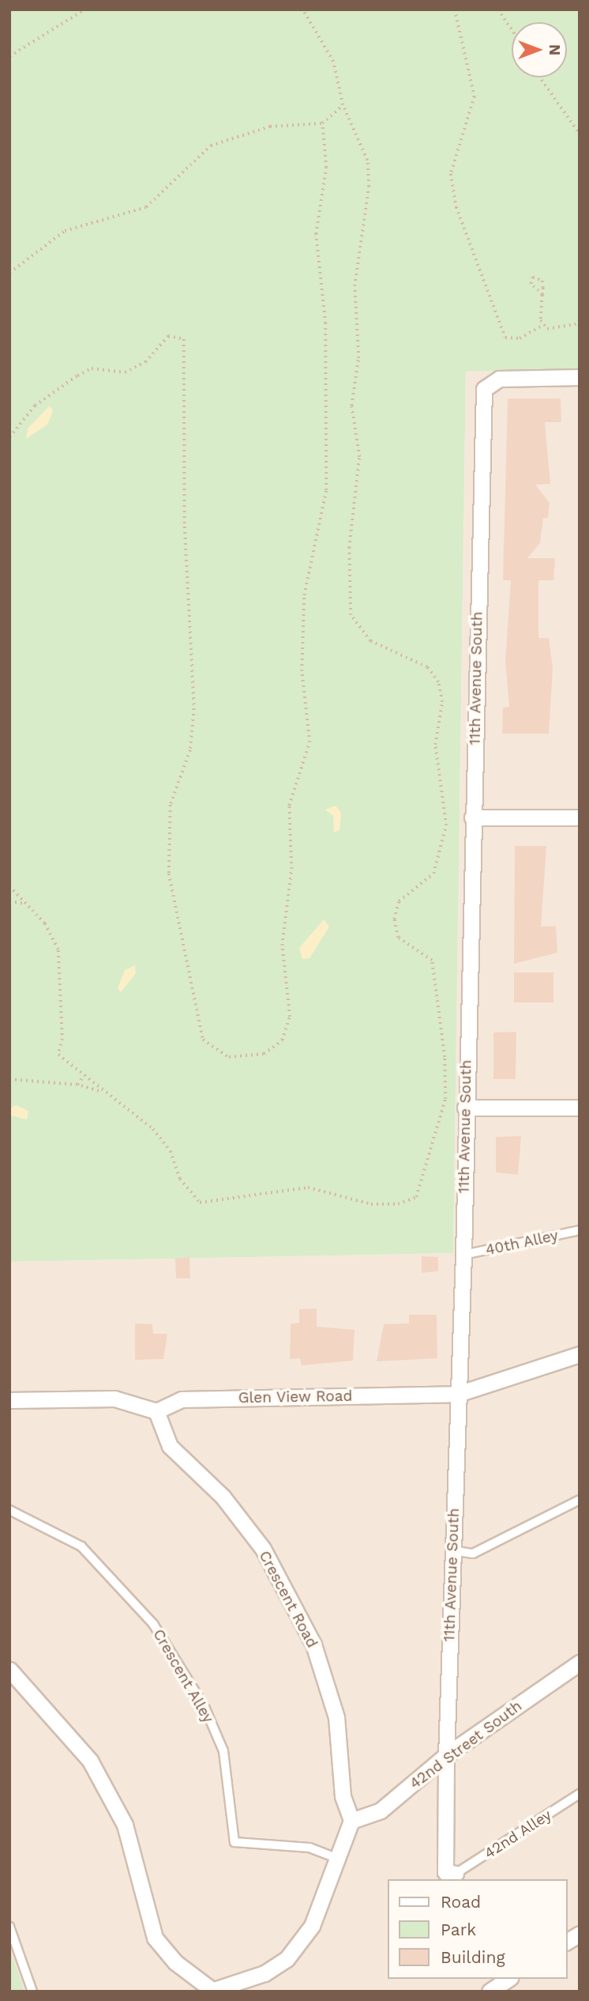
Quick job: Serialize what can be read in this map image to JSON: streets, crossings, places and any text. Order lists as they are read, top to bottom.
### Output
{
  "streets": {
    "street": [
      "11th Avenue South",
      "Glen View Road",
      "Crescent Road",
      "42nd Street South"
    ],
    "lane": ["40th Alley", "Crescent Alley", "42nd Alley"]
  },
  "crossings": [
    ["11th Avenue South", "40th Alley"],
    ["11th Avenue South", "Glen View Road"],
    ["11th Avenue South", "42nd Street South"],
    ["11th Avenue South", "42nd Alley"],
    ["Glen View Road", "Crescent Road"],
    ["Crescent Road", "42nd Street South"]
  ],
  "legend": ["Road", "Park", "Building"],
  "north": "right"
}
